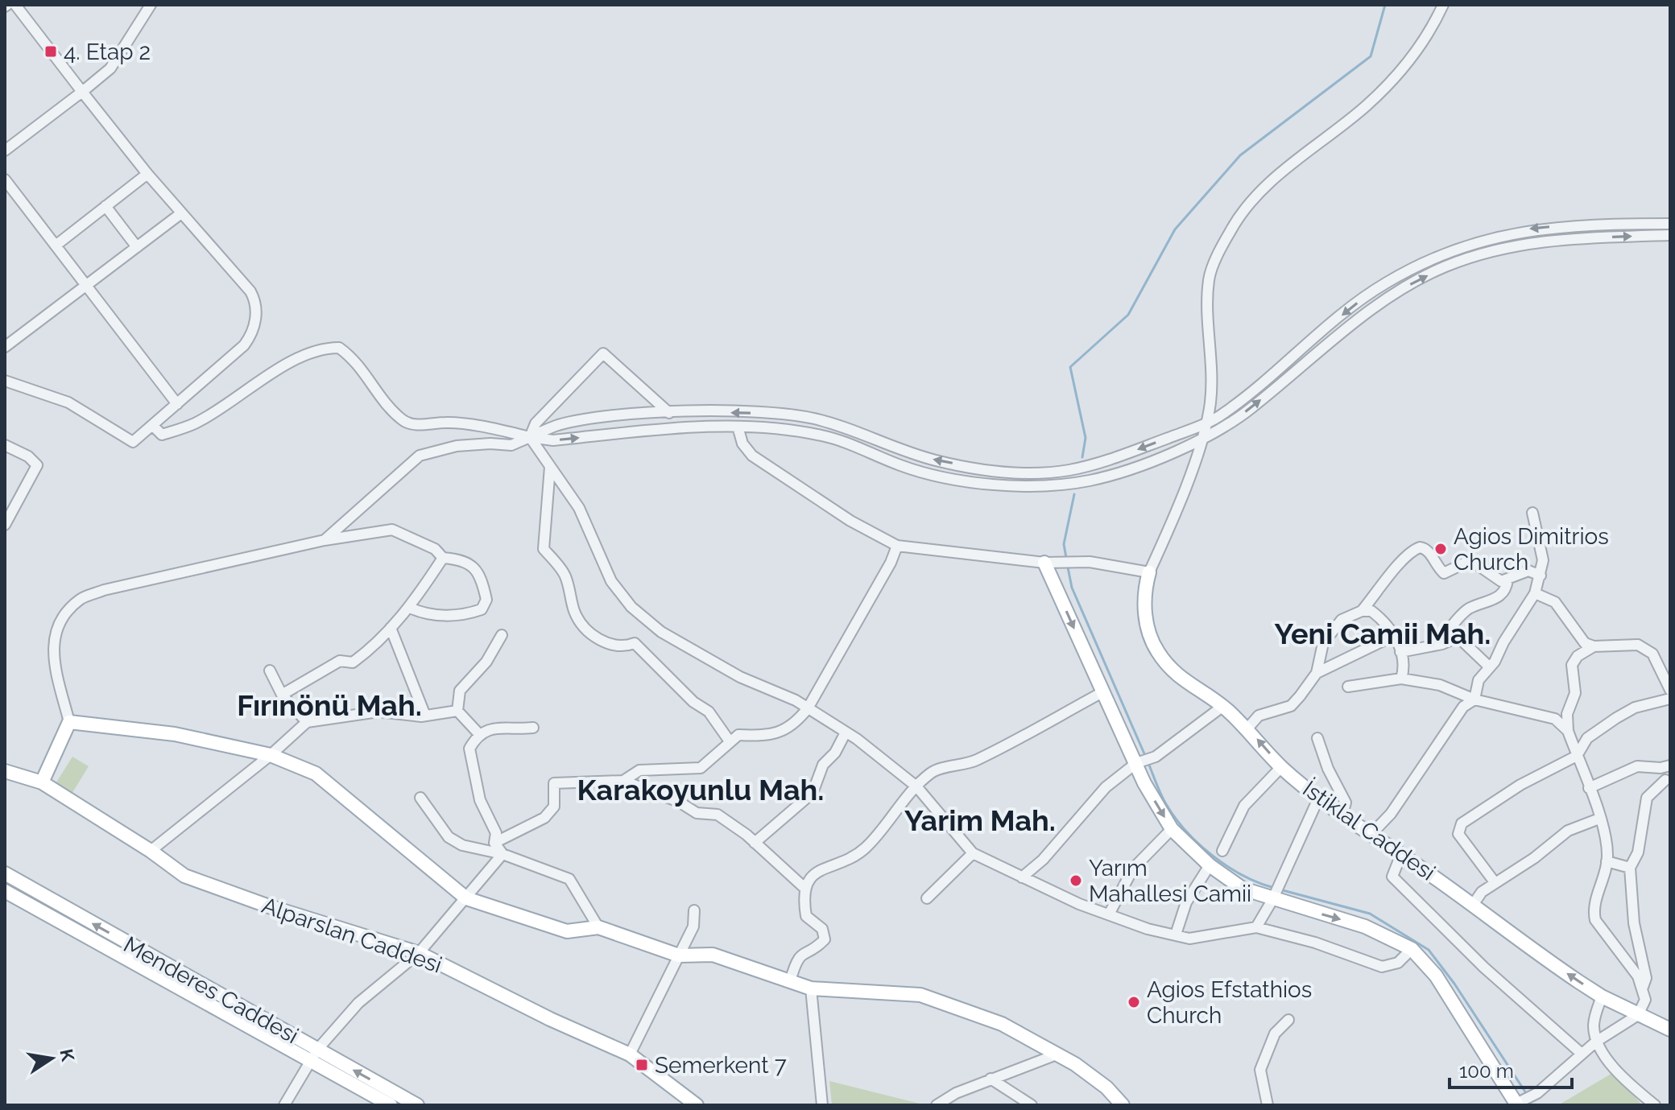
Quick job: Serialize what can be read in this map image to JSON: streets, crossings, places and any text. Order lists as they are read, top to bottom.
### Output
{
  "streets": {
    "main road": ["İstiklal Caddesi", "Alparslan Caddesi", "Menderes Caddesi"]
  },
  "districts": [
    "Yeni Camii Mah.",
    "Fırınönü Mah.",
    "Karakoyunlu Mah.",
    "Yarim Mah."
  ],
  "places": {
    "transit": ["4. Etap 2", "Semerkent 7"],
    "other": ["Agios Dimitrios Church", "Yarım Mahallesi Camii", "Agios Efstathios Church"]
  },
  "scale_bar": "100 m",
  "north": "right"
}
